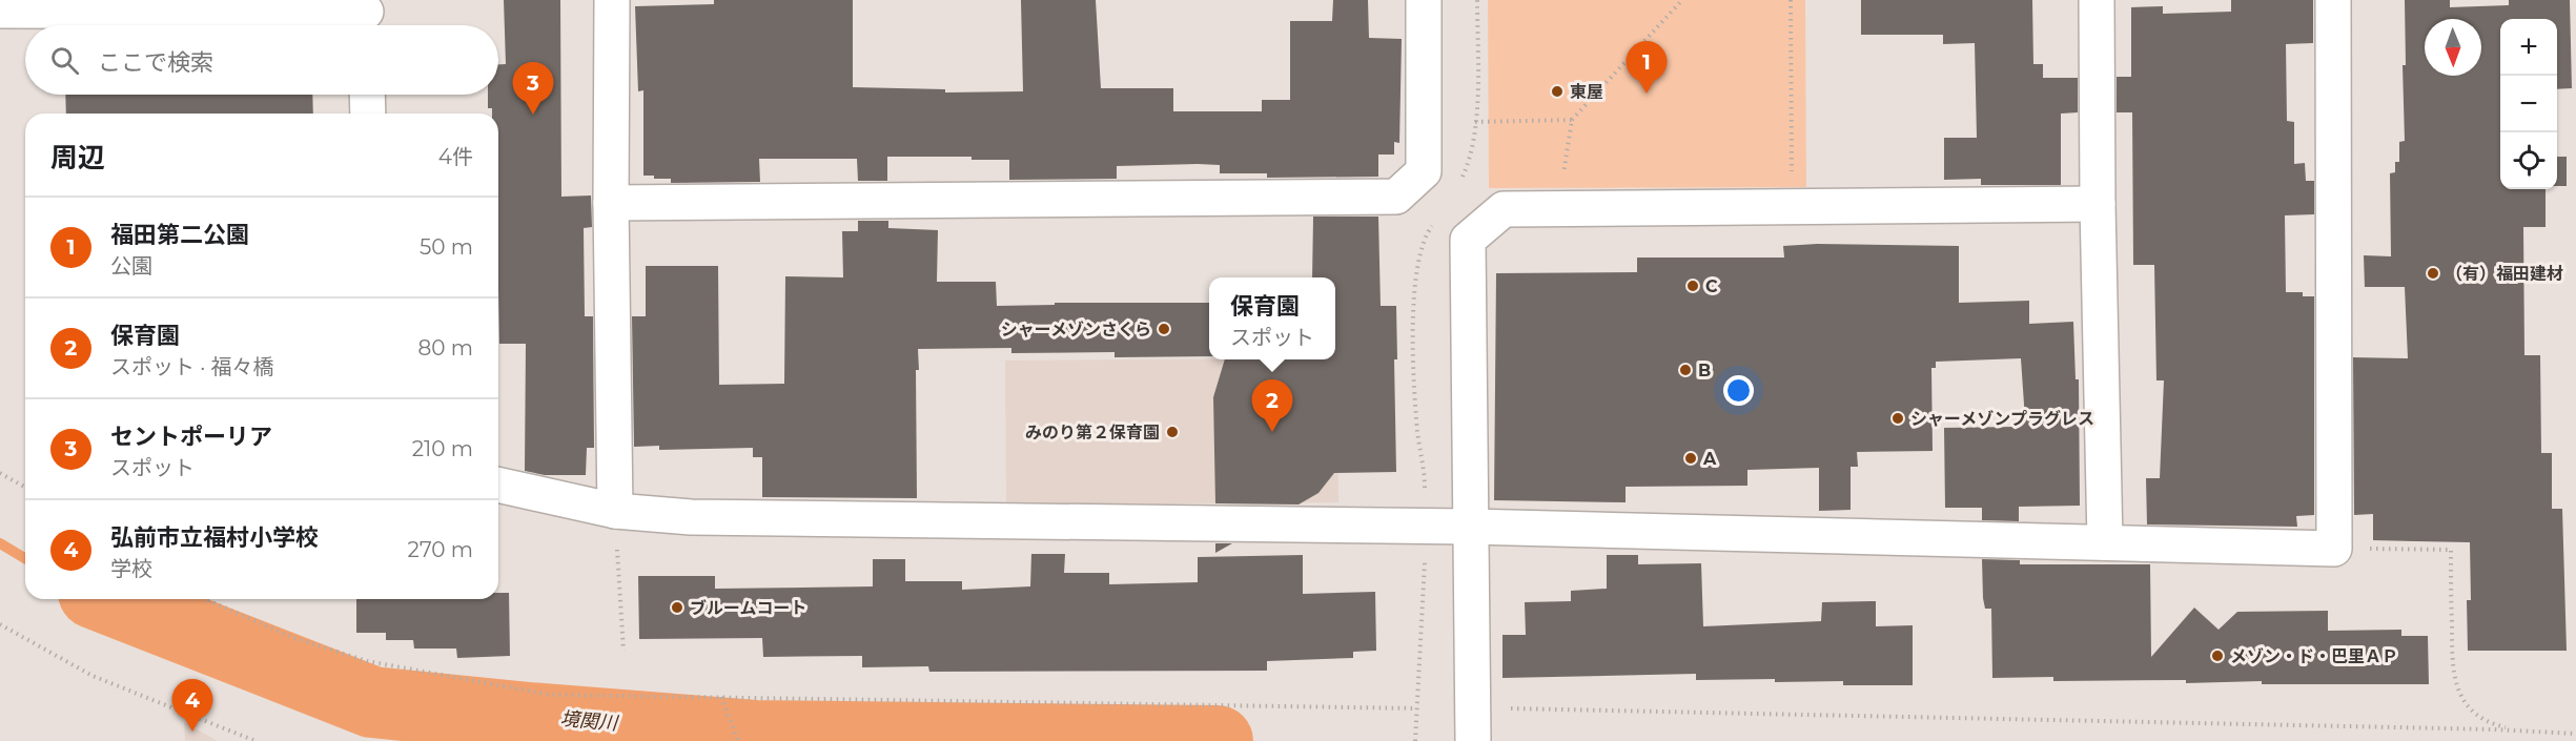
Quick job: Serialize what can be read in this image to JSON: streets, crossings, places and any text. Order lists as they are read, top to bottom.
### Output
{
  "water": ["境関川"],
  "places": [
    "東屋",
    "（有）福田建材",
    "C",
    "シャーメゾンさくら",
    "B",
    "シャーメゾンプラグレス",
    "みのり第２保育園",
    "A",
    "ブルームコート",
    "メゾン・ド・巴里ＡＰ"
  ],
  "north": "bottom",
  "page": {
    "map_buttons": ["+", "−"],
    "search": "ここで検索",
    "pins": [
      "1",
      "3",
      "2",
      "4"
    ],
    "heading": ["周辺", "4件"],
    "list": [
      {
        "mark": "1",
        "name": "福田第二公園",
        "note": "公園",
        "value": "50 m"
      },
      {
        "mark": "2",
        "name": "保育園",
        "note": "スポット · 福々橋",
        "value": "80 m"
      },
      {
        "mark": "3",
        "name": "セントポーリア",
        "note": "スポット",
        "value": "210 m"
      },
      {
        "mark": "4",
        "name": "弘前市立福村小学校",
        "note": "学校",
        "value": "270 m"
      }
    ],
    "popup": ["保育園", "スポット"]
  }
}
